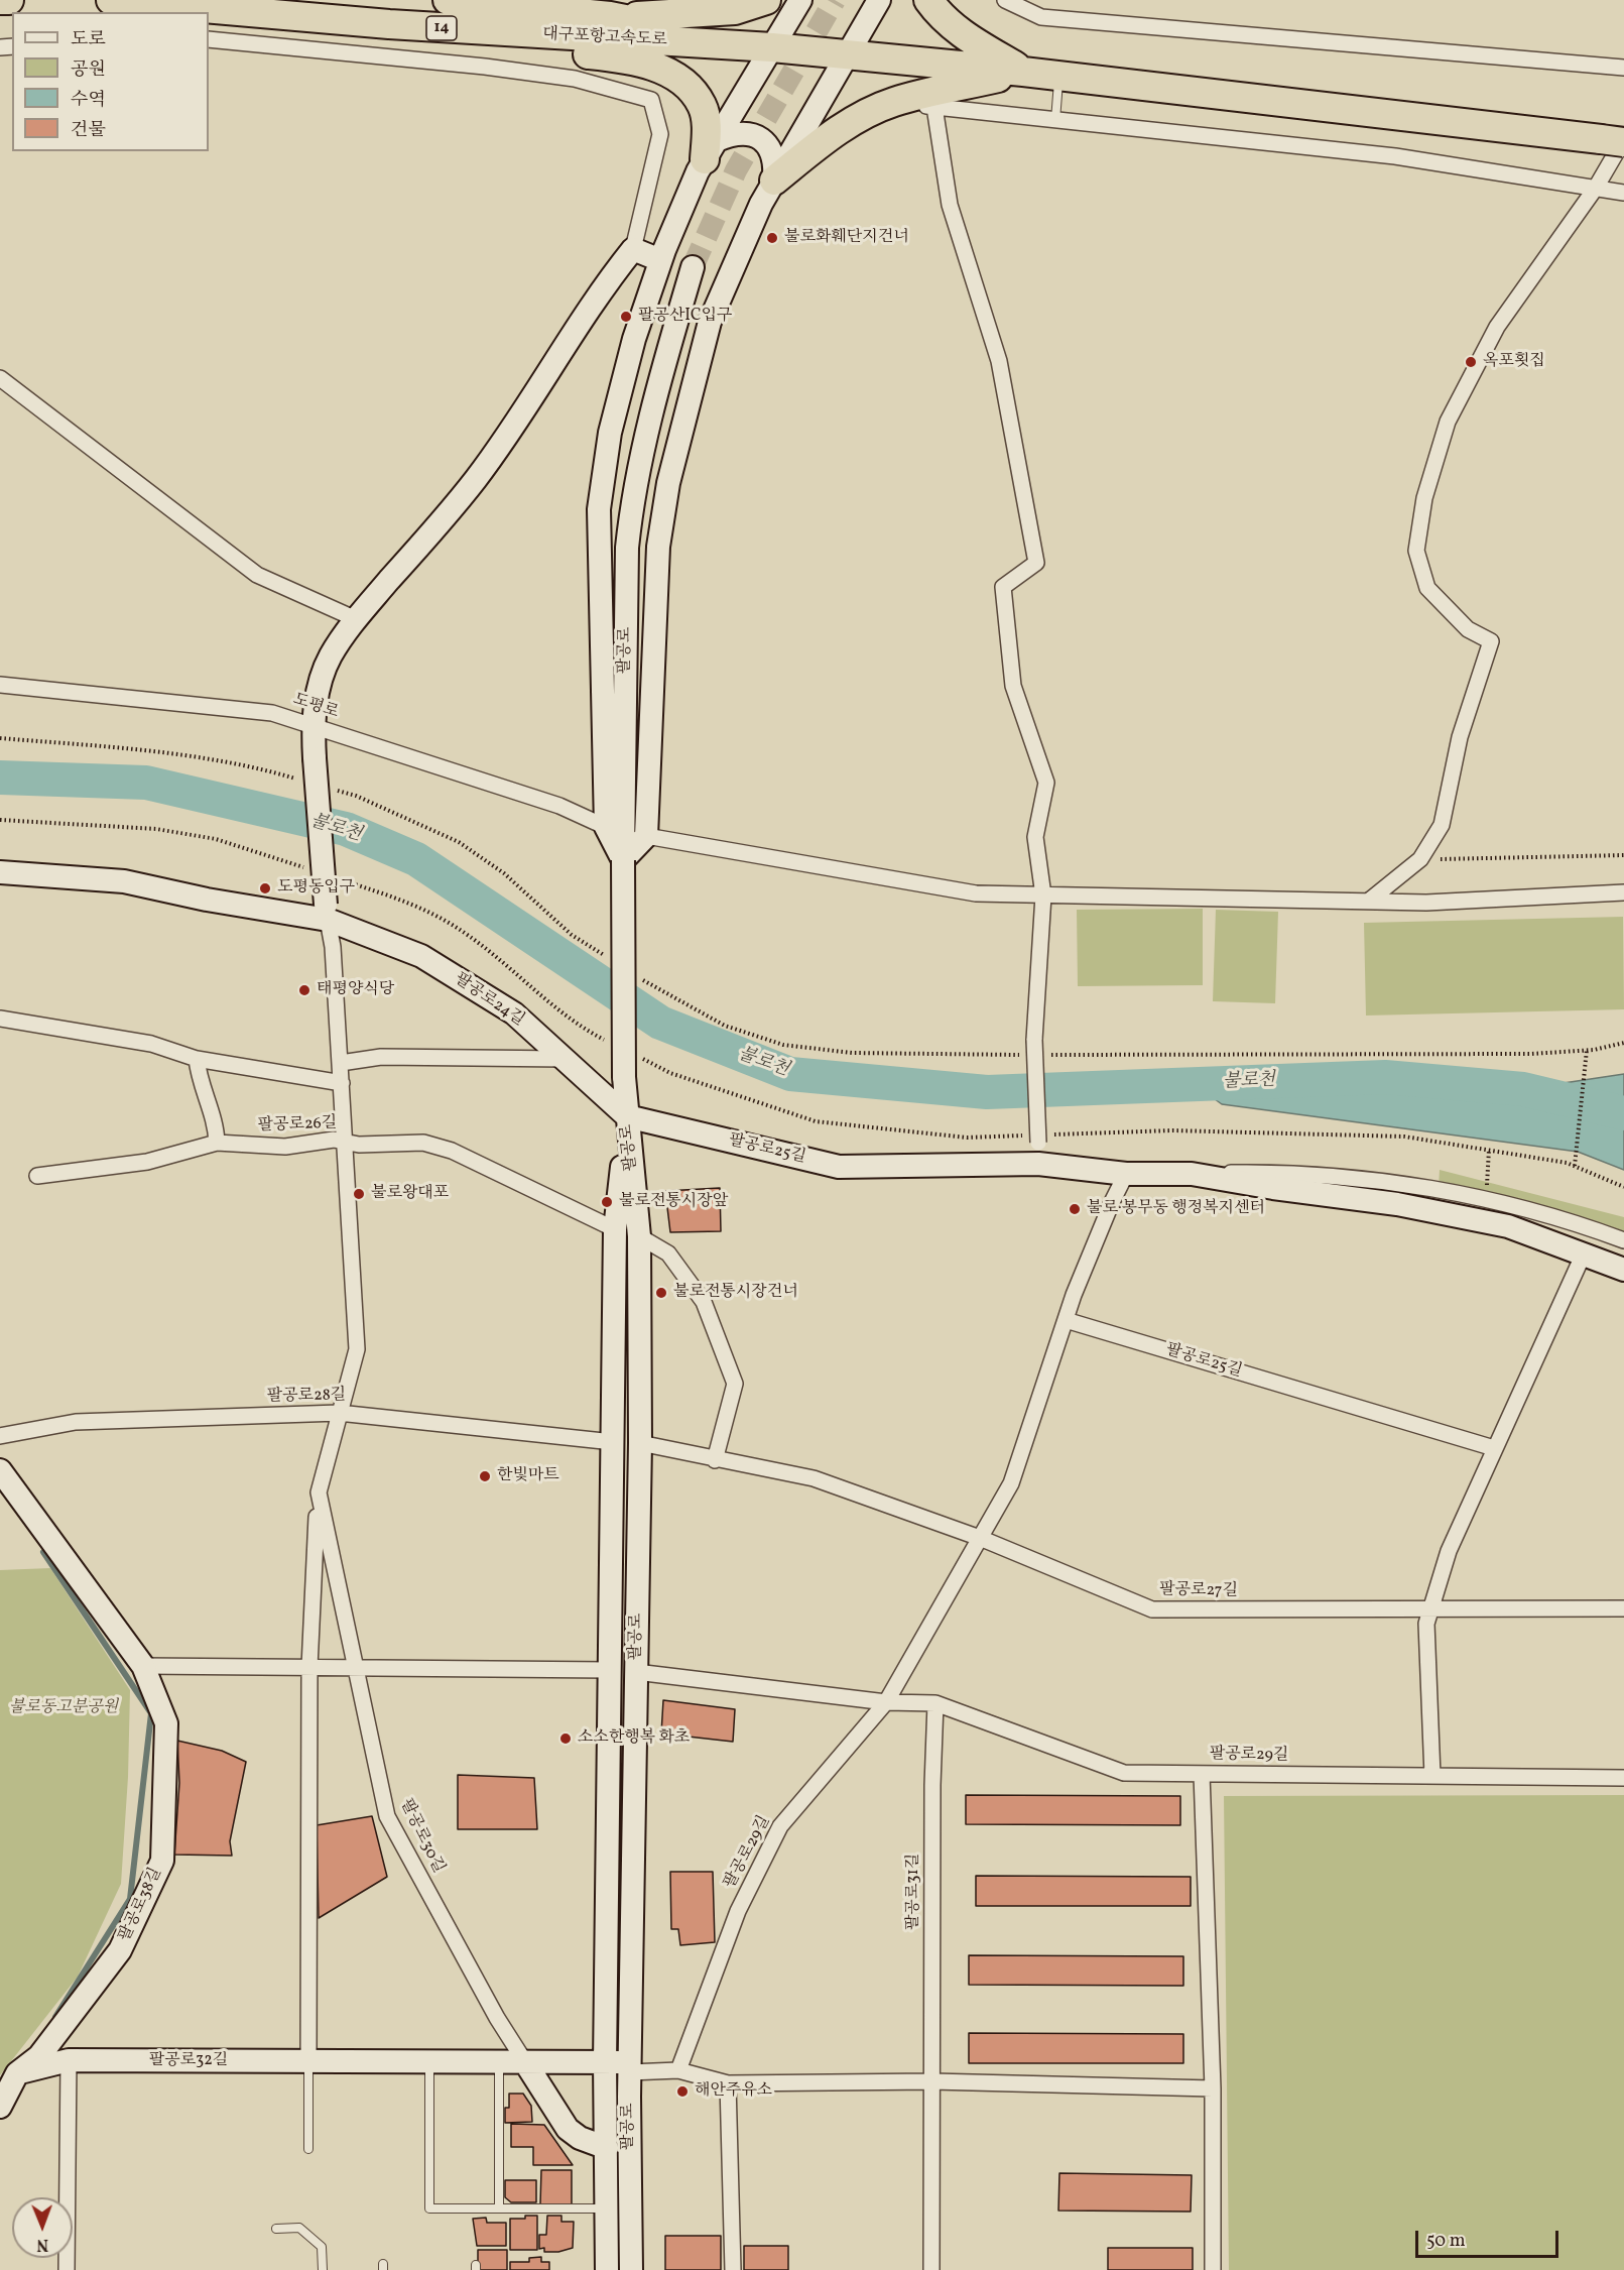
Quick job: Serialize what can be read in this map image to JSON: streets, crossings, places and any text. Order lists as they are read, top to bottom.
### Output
{
  "streets": {
    "highway": ["14", "대구포항고속도로"],
    "main road": [
      "팔공로",
      "팔공로24길",
      "팔공로25길",
      "팔공로38길",
      "팔공로32길"
    ],
    "street": [
      "도평로",
      "팔공로26길",
      "팔공로28길",
      "팔공로27길",
      "팔공로29길",
      "팔공로30길",
      "팔공로31길"
    ]
  },
  "crossings": [
    ["팔공로", "팔공로24길"],
    ["팔공로", "팔공로26길"],
    ["팔공로", "팔공로25길"],
    ["팔공로", "팔공로28길"],
    ["팔공로", "팔공로27길"],
    ["팔공로", "팔공로29길"],
    ["팔공로", "팔공로32길"],
    ["팔공로24길", "팔공로25길"],
    ["팔공로26길", "팔공로30길"],
    ["팔공로28길", "팔공로30길"],
    ["팔공로27길", "팔공로29길"],
    ["팔공로29길", "팔공로31길"],
    ["팔공로30길", "팔공로32길"],
    ["팔공로38길", "팔공로32길"]
  ],
  "water": ["불로천"],
  "parks": ["불로동고분공원"],
  "places": [
    "불로화훼단지건너",
    "팔공산IC입구",
    "옥포횟집",
    "도평동입구",
    "태평양식당",
    "불로왕대포",
    "불로전통시장앞",
    "불로·봉무동 행정복지센터",
    "불로전통시장건너",
    "한빛마트",
    "소소한행복 화초",
    "해안주유소"
  ],
  "legend": [
    "도로",
    "공원",
    "수역",
    "건물"
  ],
  "scale_bar": "50 m",
  "north": "bottom"
}
